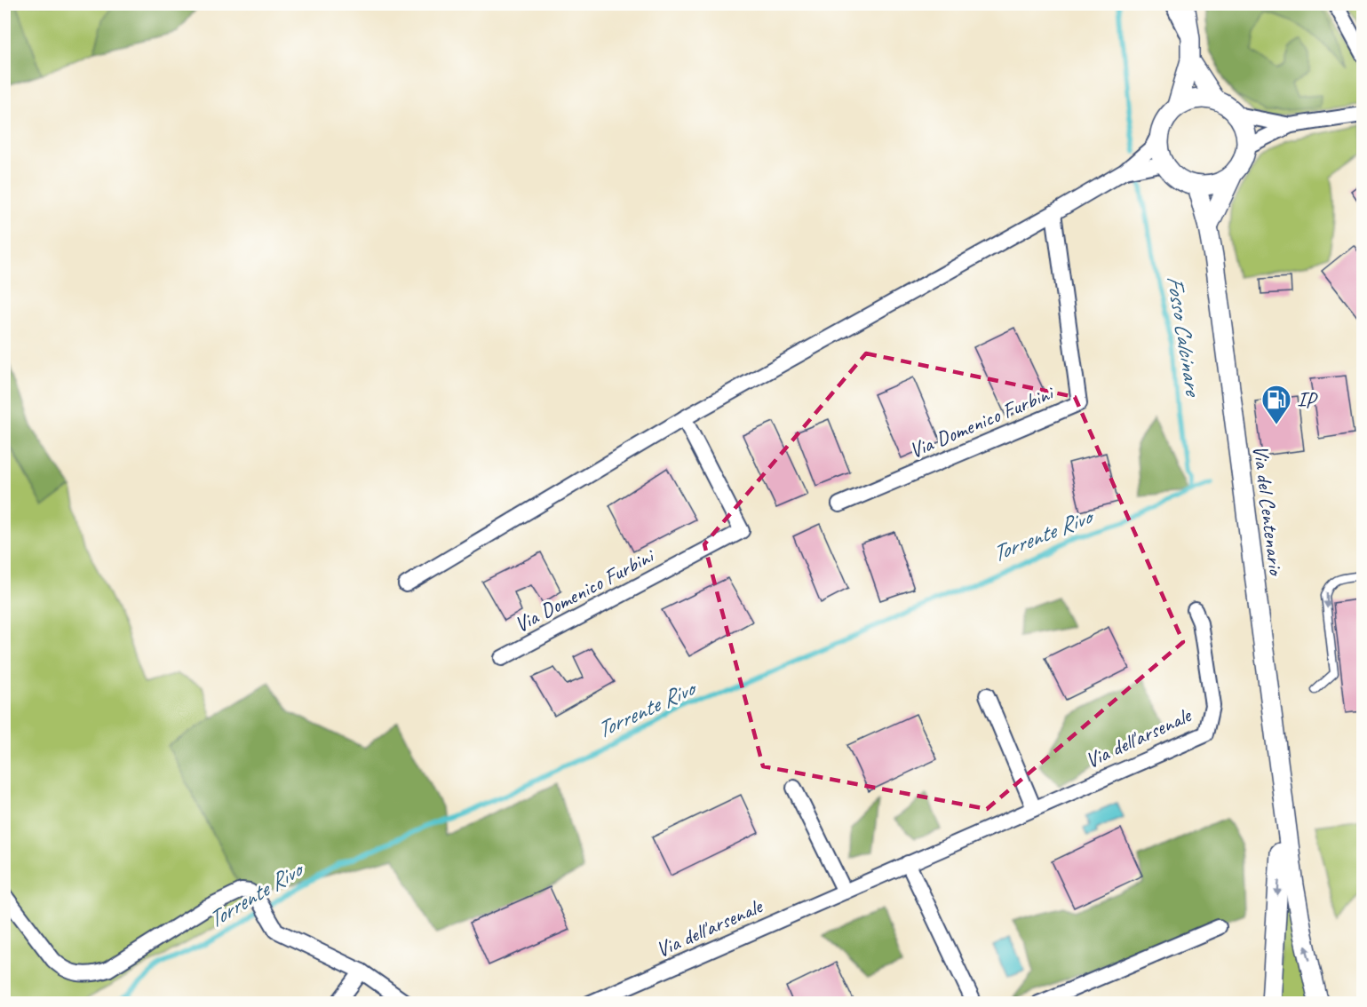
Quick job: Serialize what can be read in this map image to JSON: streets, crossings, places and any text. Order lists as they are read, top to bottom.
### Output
{
  "streets": {
    "street": ["Via Domenico Furbini", "Via del Centenario", "Via dell'arsenale"]
  },
  "water": ["Fosso Calcinare", "Torrente Rivo"],
  "places": {
    "fuel station": ["IP"]
  }
}
